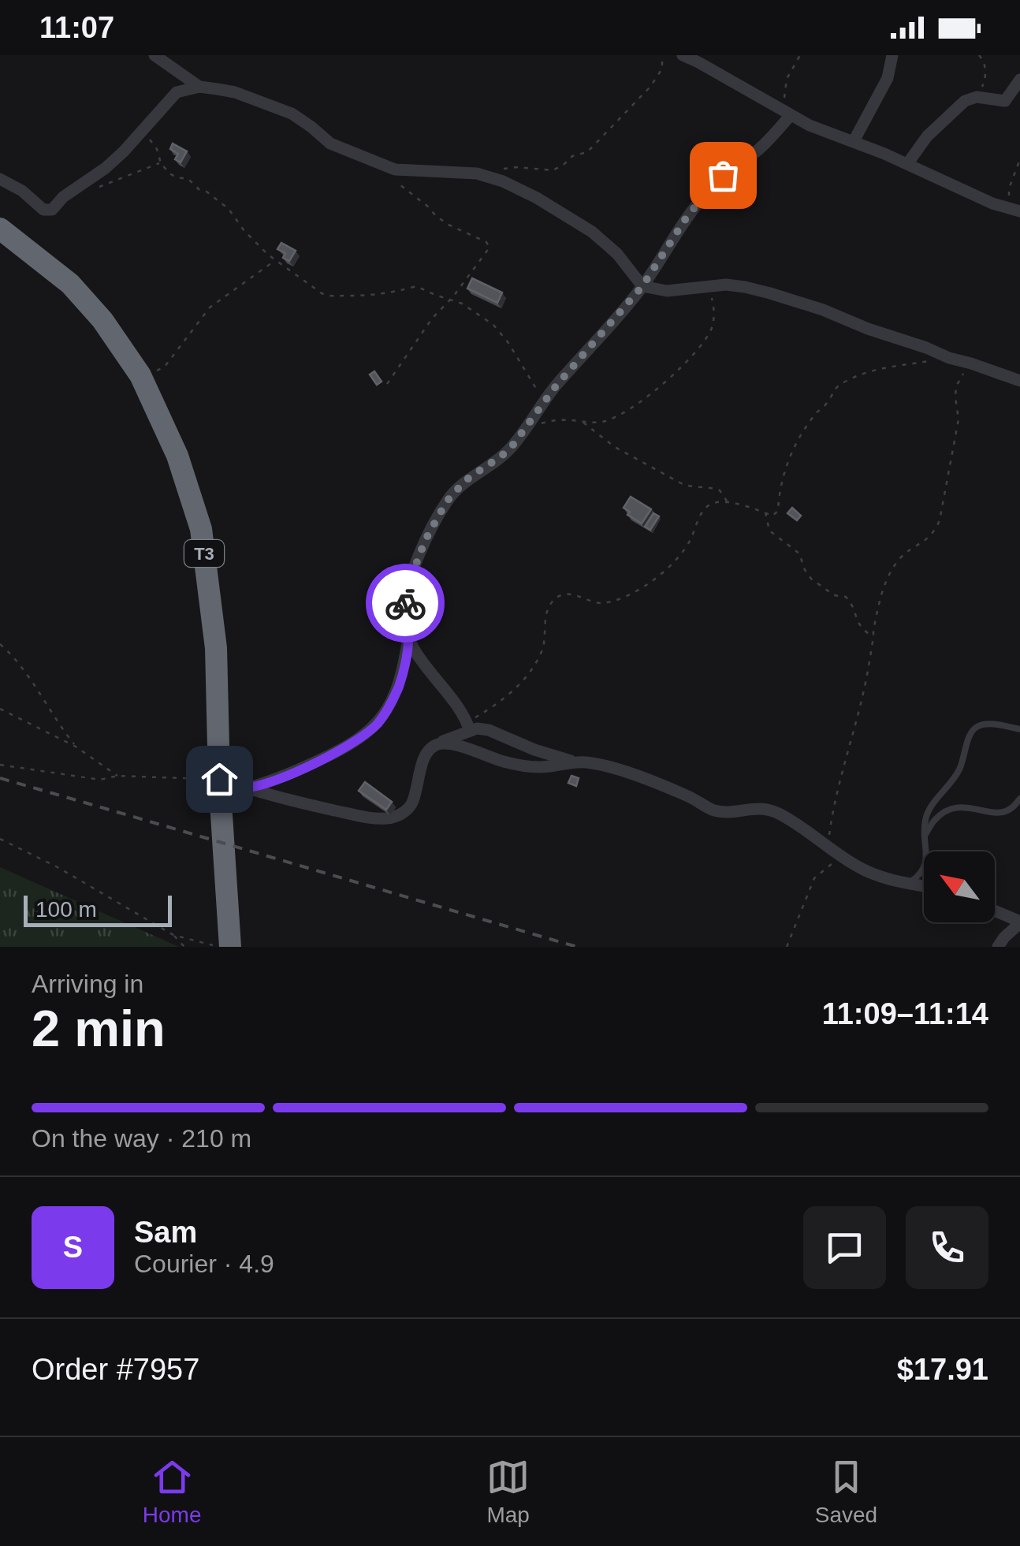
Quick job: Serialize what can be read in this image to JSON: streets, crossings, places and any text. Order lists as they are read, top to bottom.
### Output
{
  "streets": {
    "highway": ["T3"]
  },
  "scale_bar": "100 m",
  "north": "top left",
  "page": {
    "status": "11:07",
    "scale": "100 m",
    "heading": ["2 min", "Arriving in", "11:09–11:14"],
    "panel": [
      "Sam",
      "Courier · 4.9",
      "Order #7957",
      "$17.91"
    ],
    "bar": "On the way · 210 m",
    "round": "S",
    "tabs": ["Home", "Map", "Saved"]
  }
}
